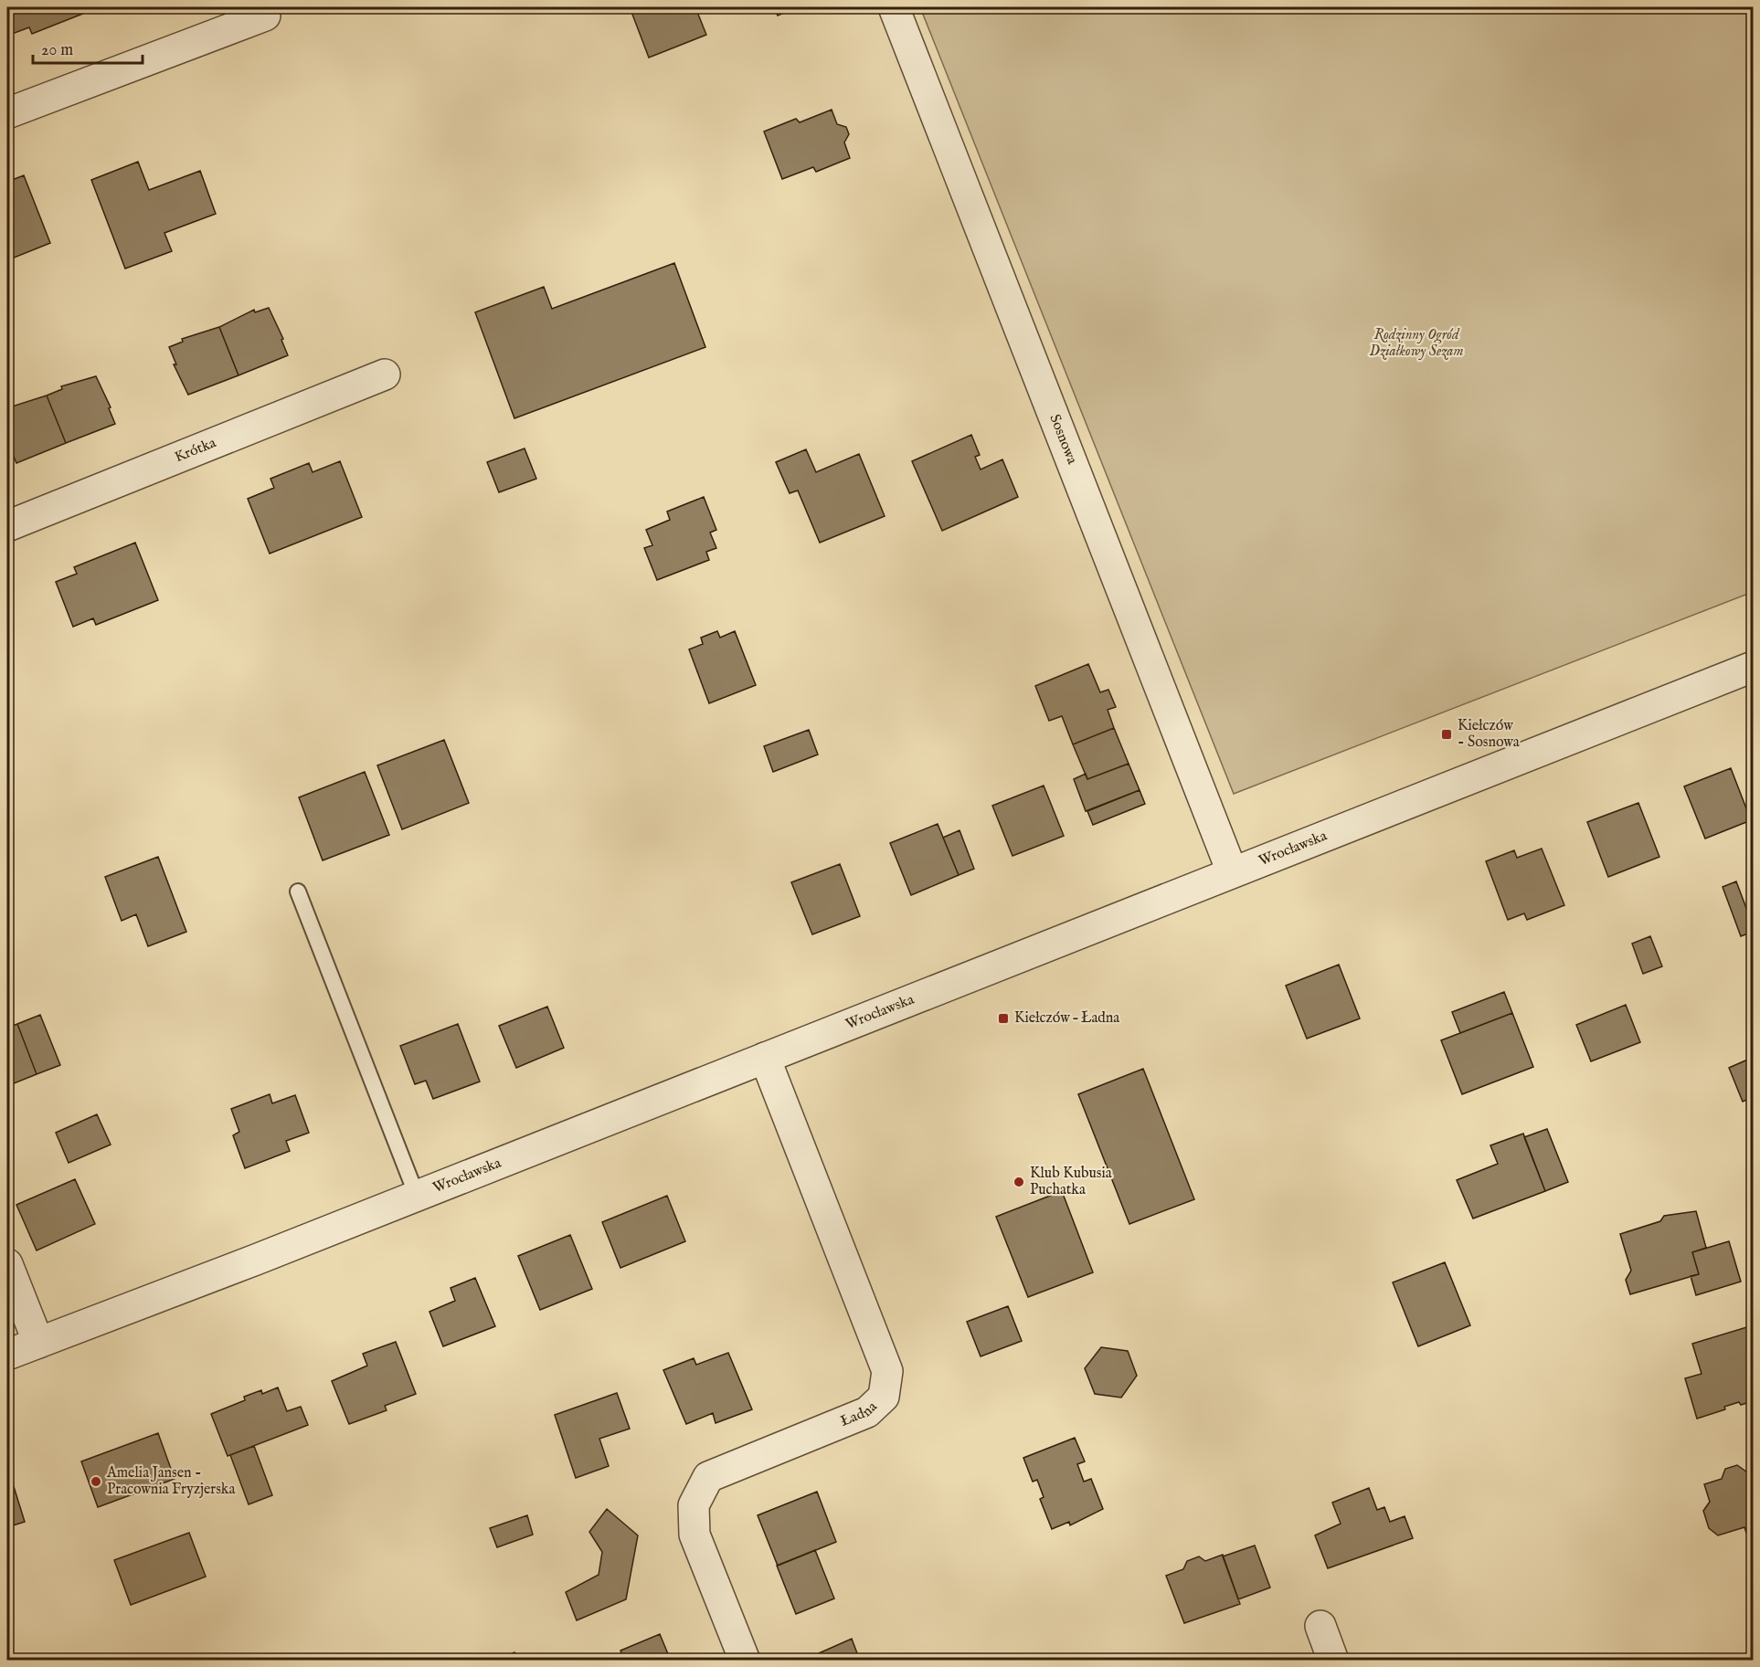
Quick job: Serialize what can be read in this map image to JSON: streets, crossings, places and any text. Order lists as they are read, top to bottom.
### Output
{
  "streets": {
    "street": [
      "Sosnowa",
      "Krótka",
      "Wrocławska",
      "Ładna"
    ]
  },
  "crossings": [
    ["Sosnowa", "Wrocławska"],
    ["Wrocławska", "Ładna"]
  ],
  "parks": ["Rodzinny Ogród Działkowy Sezam"],
  "places": {
    "transit": ["Kiełczów - Sosnowa", "Kiełczów – Ładna"],
    "other": ["Klub Kubusia Puchatka", "Amelia Jansen - Pracownia Fryzjerska"]
  },
  "scale_bar": "20 m"
}
